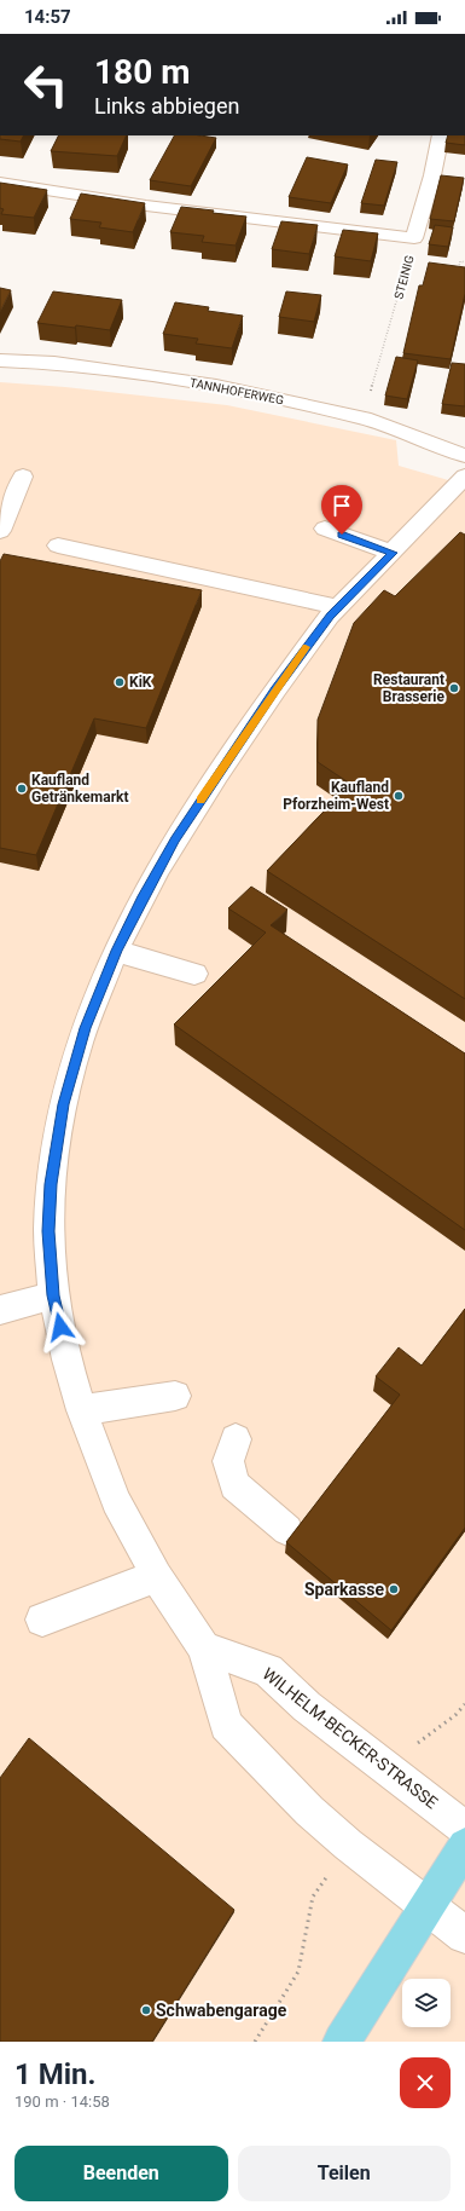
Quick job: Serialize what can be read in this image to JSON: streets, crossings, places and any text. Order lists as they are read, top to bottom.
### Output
{
  "streets": {
    "street": ["STEINIG", "TANNHOFERWEG", "WILHELM-BECKER-STRASSE"]
  },
  "crossings": [
    ["STEINIG", "TANNHOFERWEG"]
  ],
  "places": [
    "KiK",
    "Restaurant Brasserie",
    "Kaufland Getränkemarkt",
    "Kaufland Pforzheim-West",
    "Sparkasse",
    "Schwabengarage"
  ],
  "page": {
    "status": "14:57",
    "turn": ["180 m", "Links abbiegen"],
    "heading": ["1 Min.", "190 m · 14:58"],
    "buttons": ["Beenden", "Teilen"]
  }
}
